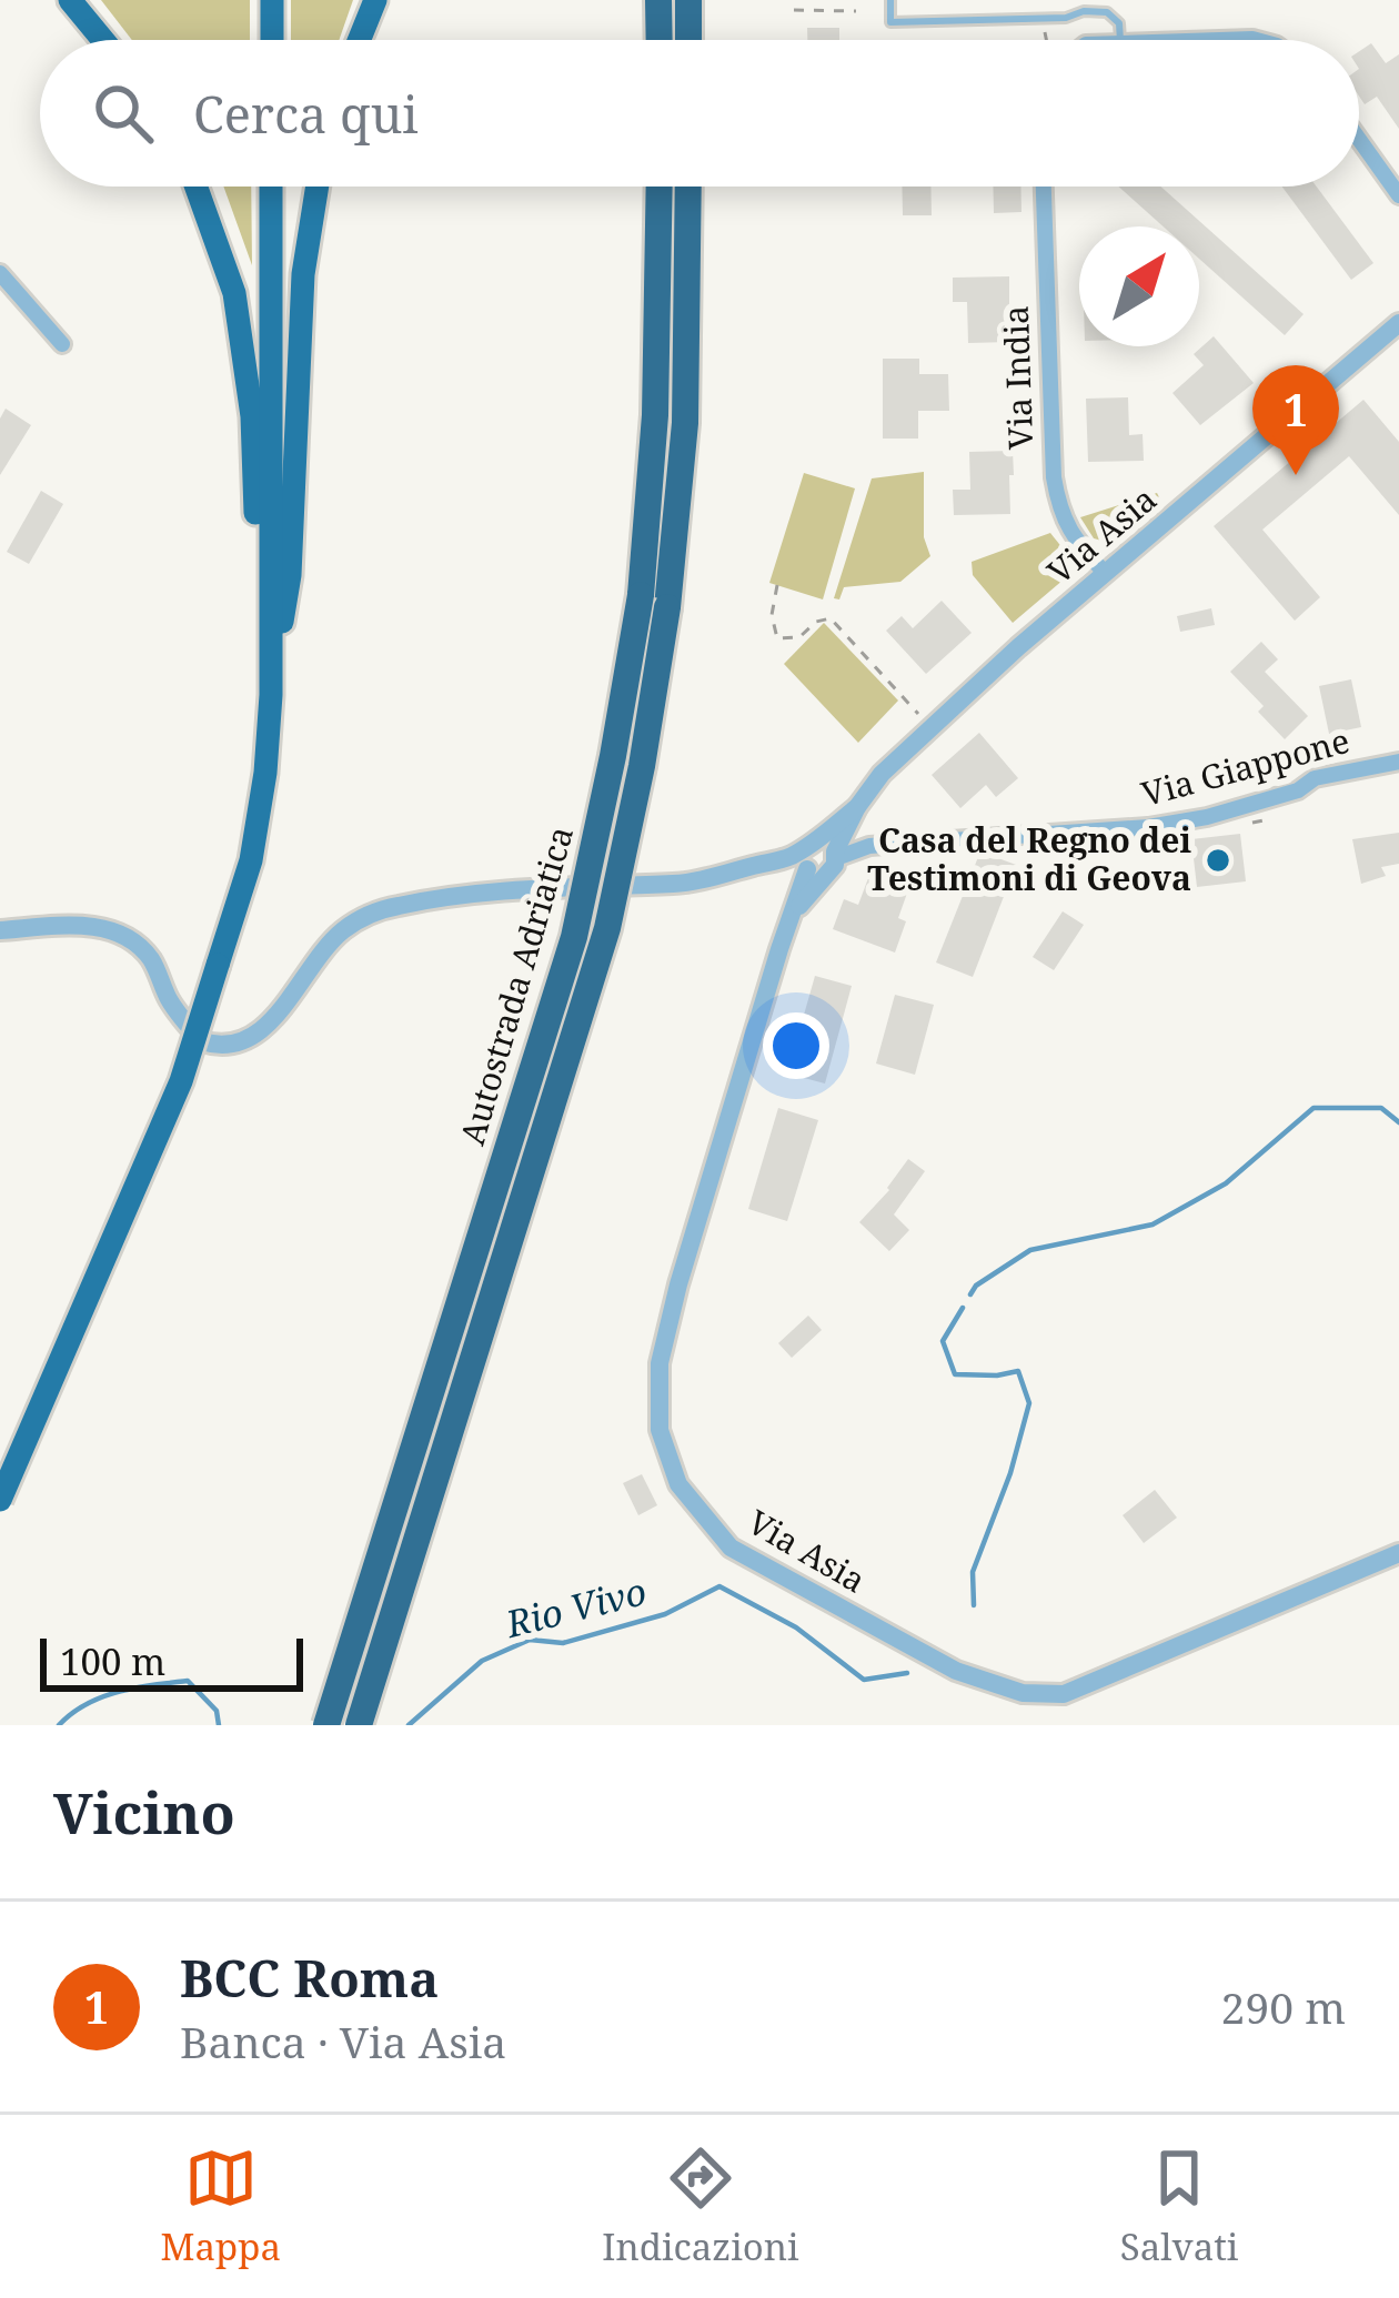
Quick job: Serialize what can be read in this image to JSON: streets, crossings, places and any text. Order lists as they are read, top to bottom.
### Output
{
  "streets": {
    "highway": ["Autostrada Adriatica"],
    "street": ["Via India", "Via Asia", "Via Giappone"]
  },
  "crossings": [
    ["Via India", "Via Asia"],
    ["Via Asia", "Via Giappone"]
  ],
  "water": ["Rio Vivo"],
  "places": ["Casa del Regno dei Testimoni di Geova"],
  "scale_bar": "100 m",
  "north": "top right",
  "page": {
    "search": "Cerca qui",
    "pins": "1",
    "scale": "100 m",
    "heading": "Vicino",
    "list": [
      {
        "mark": "1",
        "name": "BCC Roma",
        "note": "Banca · Via Asia",
        "value": "290 m"
      }
    ],
    "nav": ["Mappa", "Indicazioni", "Salvati"]
  }
}
